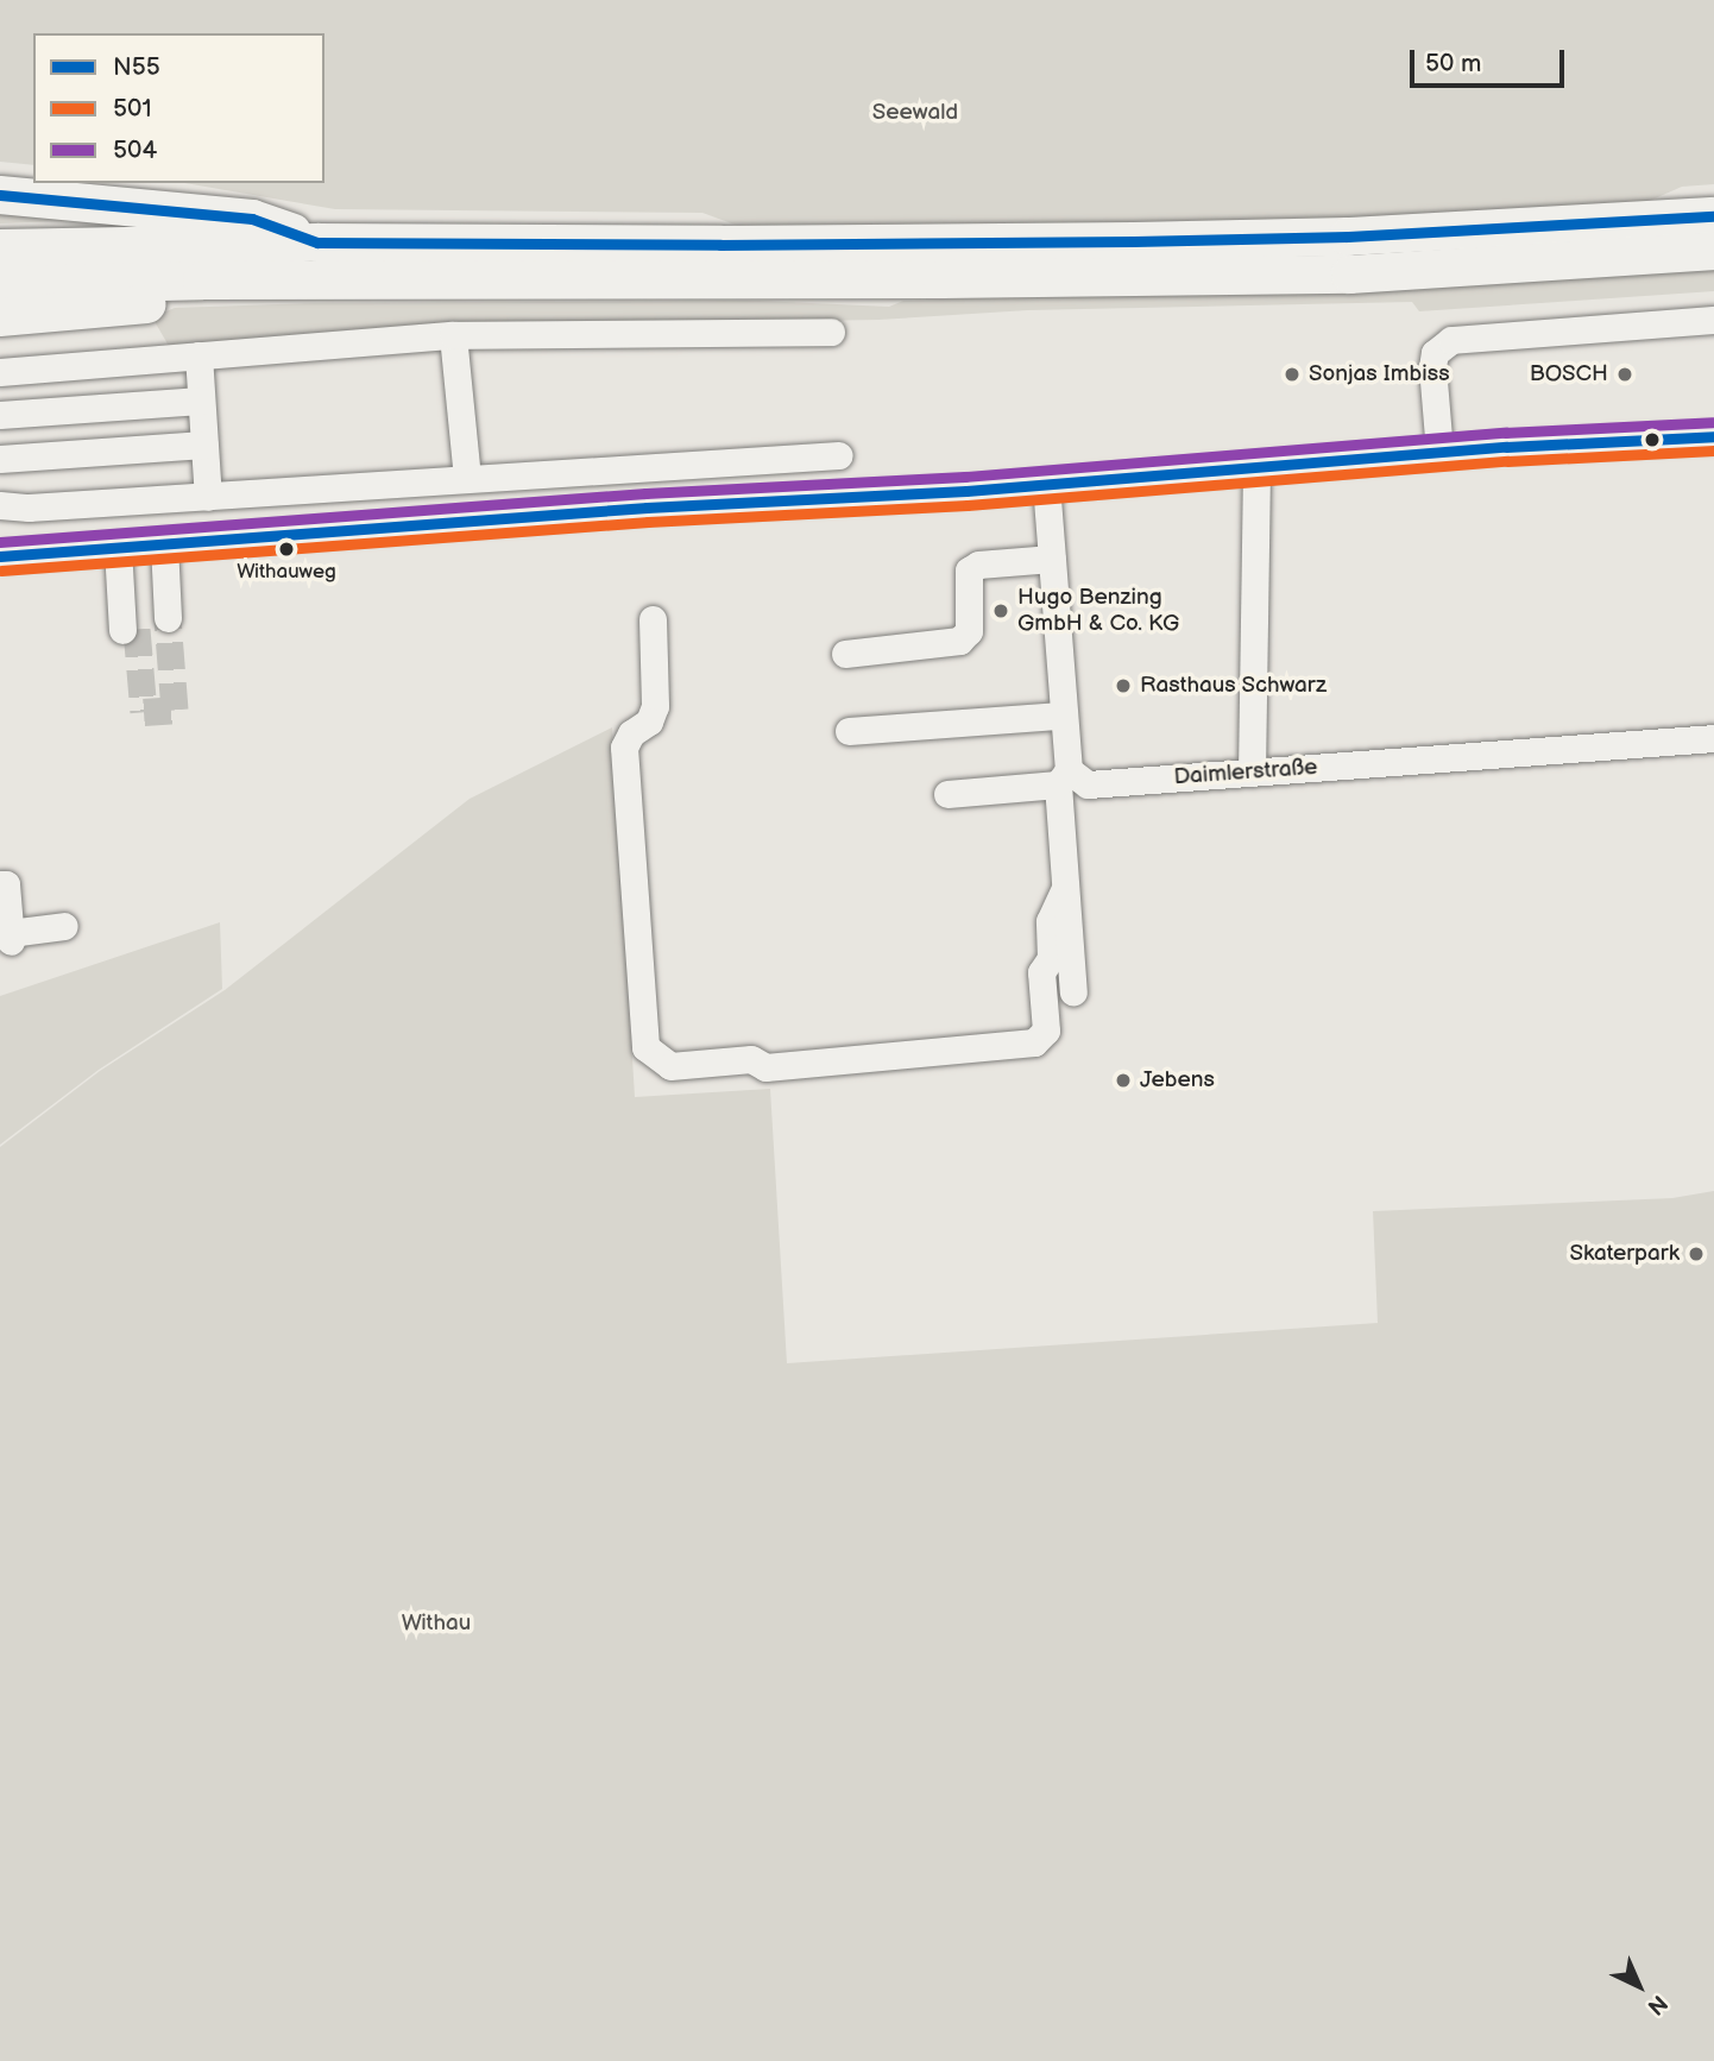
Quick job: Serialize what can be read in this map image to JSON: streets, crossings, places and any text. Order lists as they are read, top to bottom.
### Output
{
  "streets": {
    "street": ["Daimlerstraße"]
  },
  "parks": ["Seewald", "Withau"],
  "places": [
    "Sonjas Imbiss",
    "BOSCH",
    "Withauweg",
    "Hugo Benzing GmbH & Co. KG",
    "Rasthaus Schwarz",
    "Jebens",
    "Skaterpark"
  ],
  "lines": ["transit line N55", "transit line 504", "transit line 501"],
  "legend": ["N55", "501", "504"],
  "scale_bar": "50 m",
  "north": "bottom right"
}
